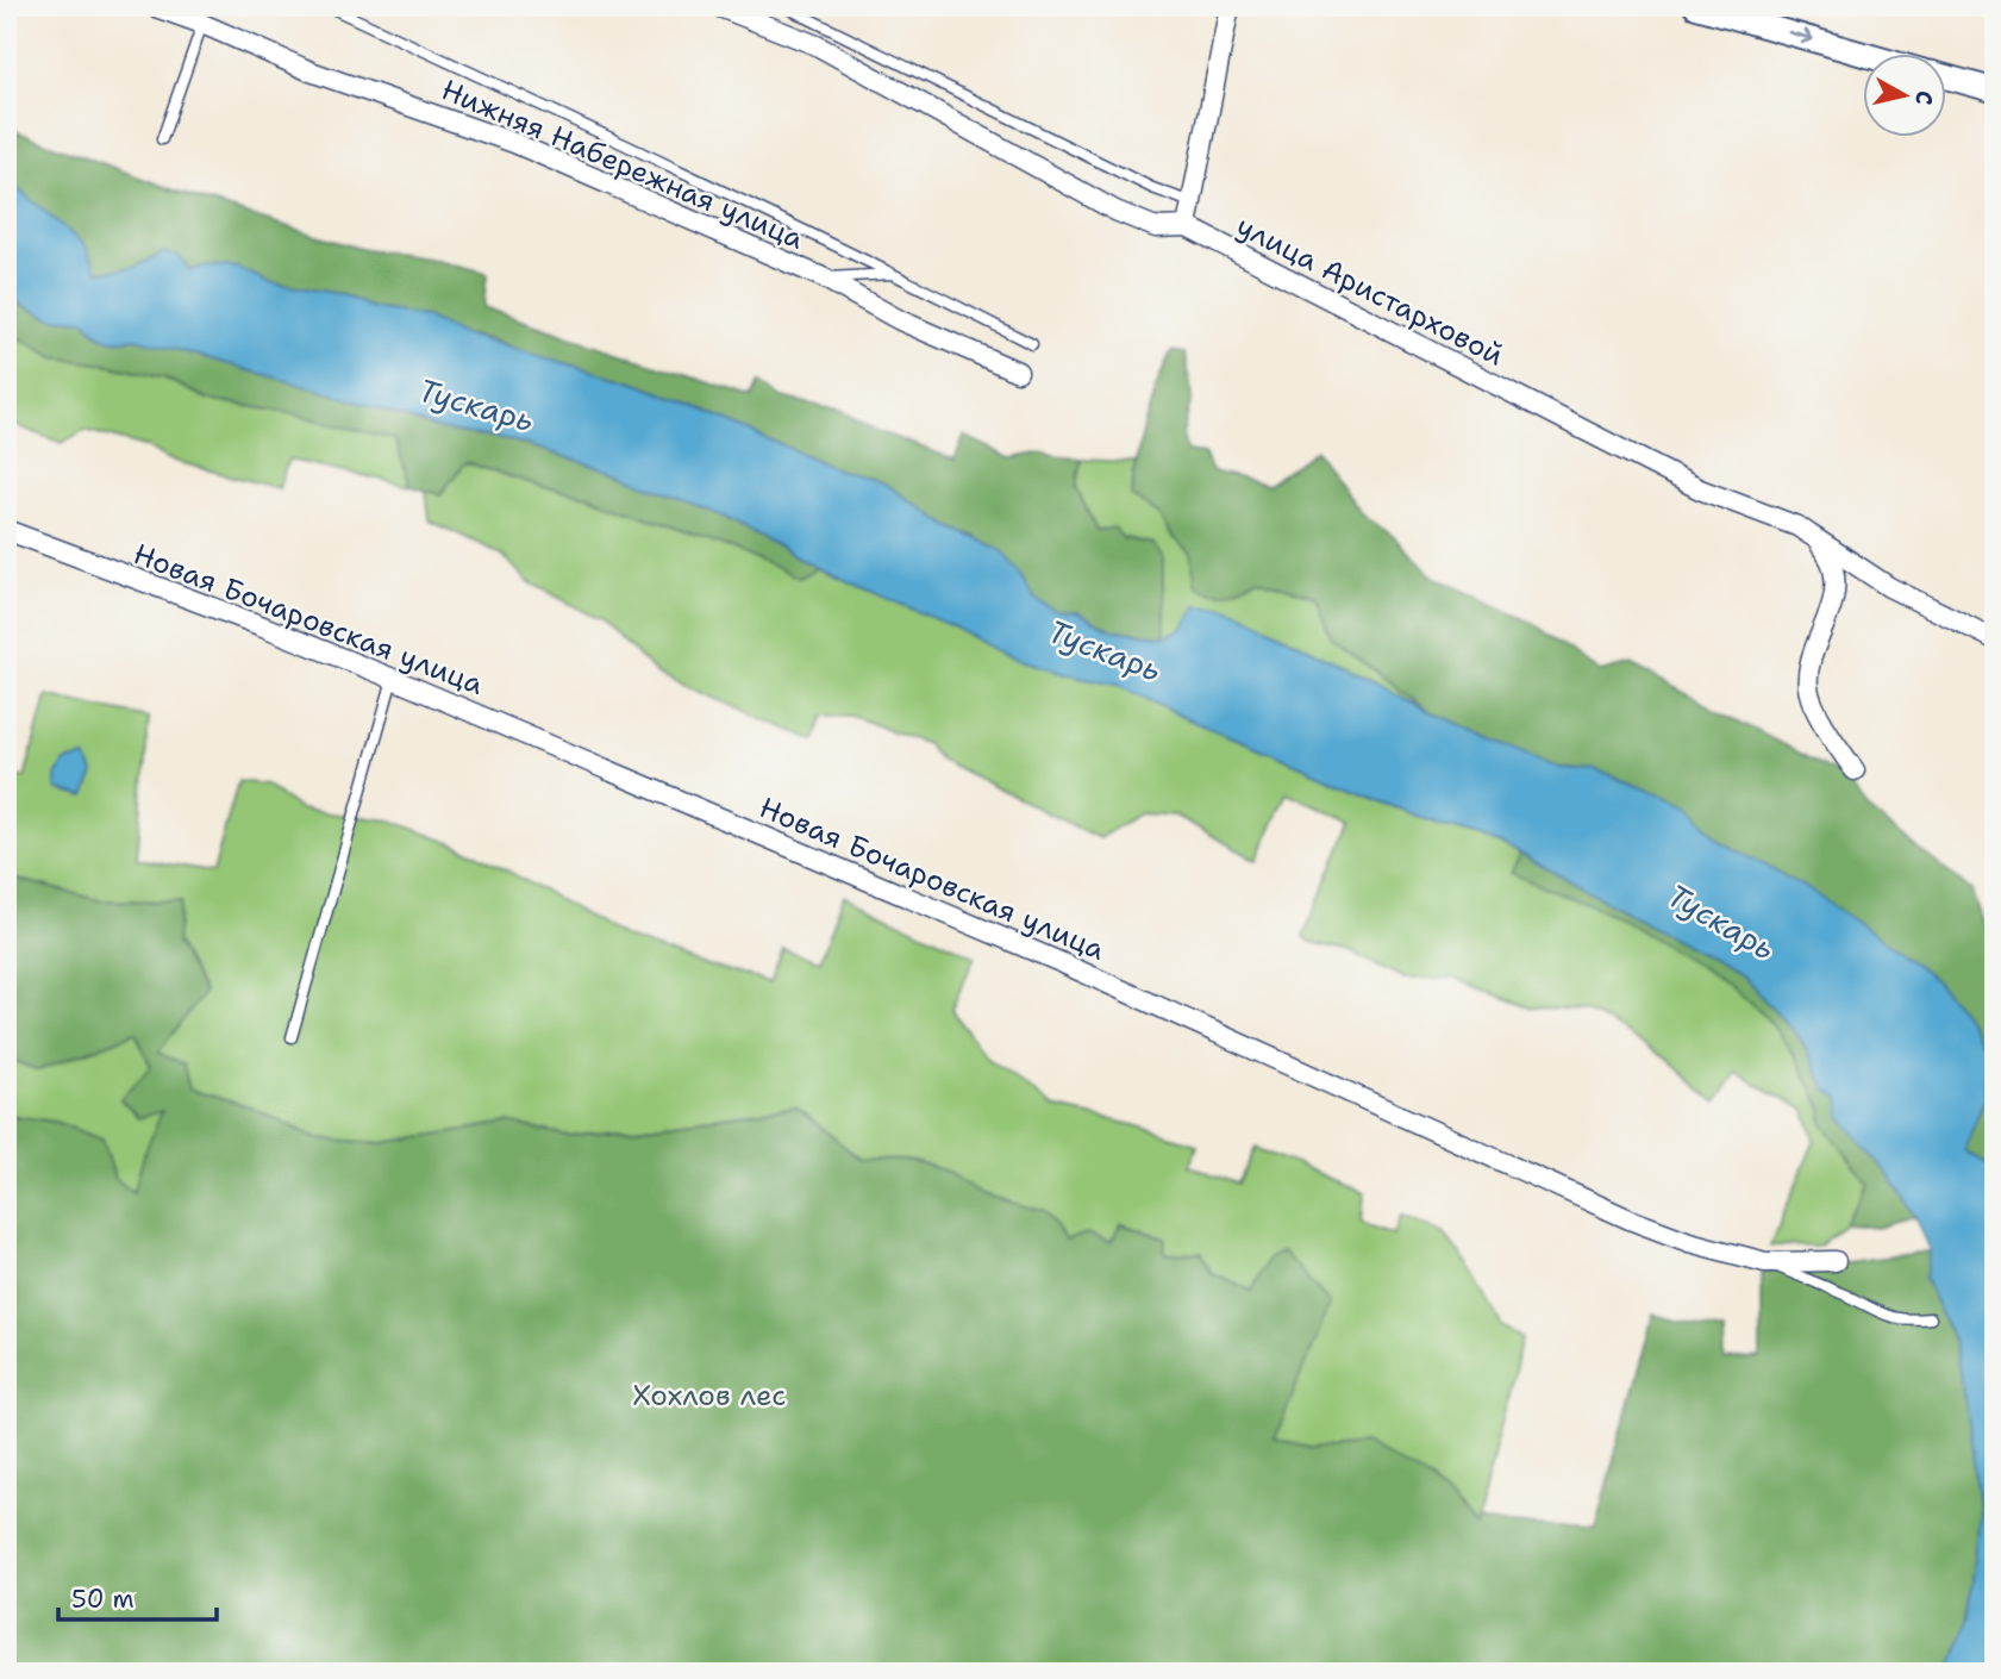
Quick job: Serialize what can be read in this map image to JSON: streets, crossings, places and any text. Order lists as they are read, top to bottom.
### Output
{
  "streets": {
    "street": ["Нижняя Набережная улица", "улица Аристарховой", "Новая Бочаровская улица"]
  },
  "water": ["Тускарь"],
  "parks": ["Хохлов лес"],
  "scale_bar": "50 m",
  "north": "right"
}
